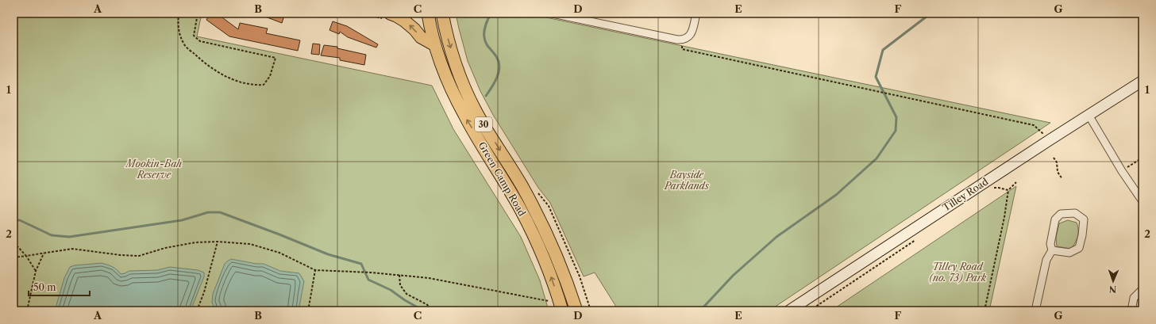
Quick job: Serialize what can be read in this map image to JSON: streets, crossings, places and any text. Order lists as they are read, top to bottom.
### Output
{
  "streets": {
    "main road": ["30", "Green Camp Road", "Tilley Road"]
  },
  "parks": ["Mookin-Bah Reserve", "Bayside Parklands", "Tilley Road (no. 73) Park"],
  "scale_bar": "50 m",
  "north": "bottom",
  "grid": {
    "columns": [
      "A",
      "B",
      "C",
      "D",
      "E",
      "F",
      "G"
    ],
    "rows": ["1", "2"]
  }
}
